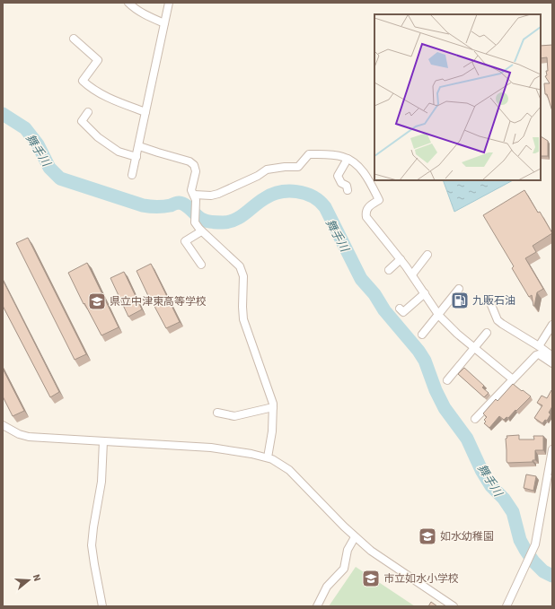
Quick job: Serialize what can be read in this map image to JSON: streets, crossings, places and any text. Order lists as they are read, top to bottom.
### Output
{
  "water": ["舞手川"],
  "places": {
    "fuel station": ["九販石油"],
    "school or university": ["県立中津東高等学校", "如水幼稚園", "市立如水小学校"]
  },
  "north": "right"
}
